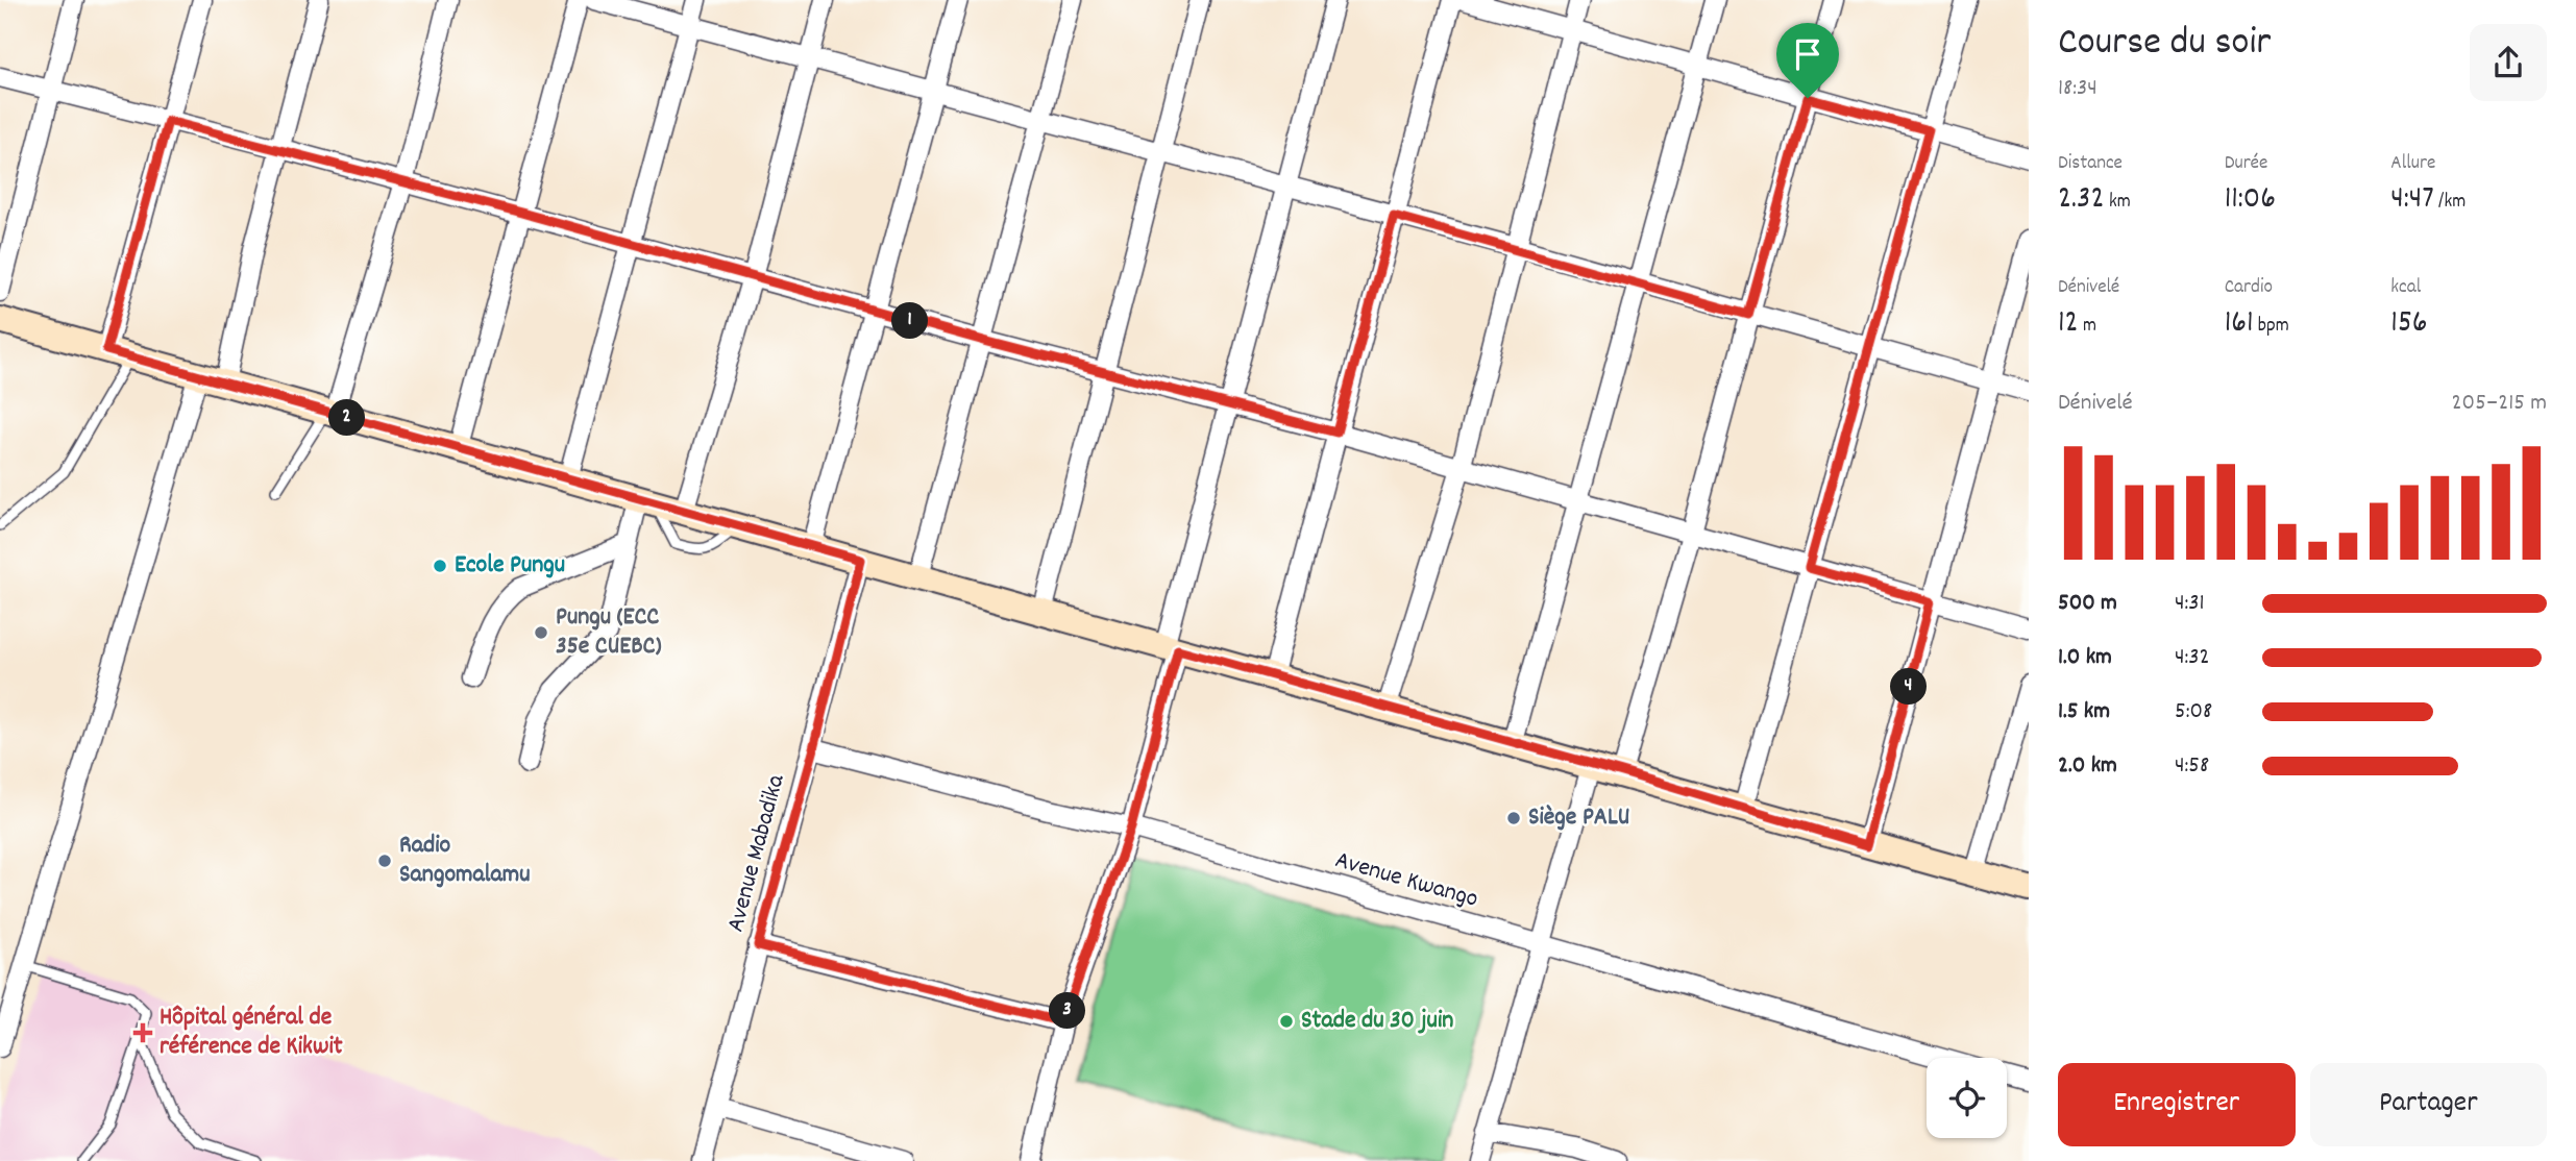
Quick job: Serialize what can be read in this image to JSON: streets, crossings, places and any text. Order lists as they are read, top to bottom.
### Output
{
  "streets": {
    "street": ["Avenue Mabadika", "Avenue Kwango"]
  },
  "crossings": [
    ["Avenue Mabadika", "Avenue Kwango"]
  ],
  "places": {
    "other": [
      "Ecole Pungu",
      "Pungu (ECC 35e CUEBC)",
      "Siège PALU",
      "Radio Sangomalamu",
      "Stade du 30 juin"
    ],
    "health": ["Hôpital général de référence de Kikwit"]
  },
  "page": {
    "heading": ["Course du soir", "18:34"],
    "stats": [
      ["Distance", "2.32 km"],
      ["Durée", "11:06"],
      ["Allure", "4:47 /km"],
      ["Dénivelé", "12 m"],
      ["Cardio", "161 bpm"],
      ["kcal", "156"]
    ],
    "pins": [
      "1",
      "2",
      "4",
      "3"
    ],
    "chart": ["Dénivelé", "205–215 m"],
    "list": [
      {
        "name": "500 m",
        "note": "4:31"
      },
      {
        "name": "1.0 km",
        "note": "4:32"
      },
      {
        "name": "1.5 km",
        "note": "5:08"
      },
      {
        "name": "2.0 km",
        "note": "4:58"
      }
    ],
    "buttons": ["Enregistrer", "Partager"]
  }
}
